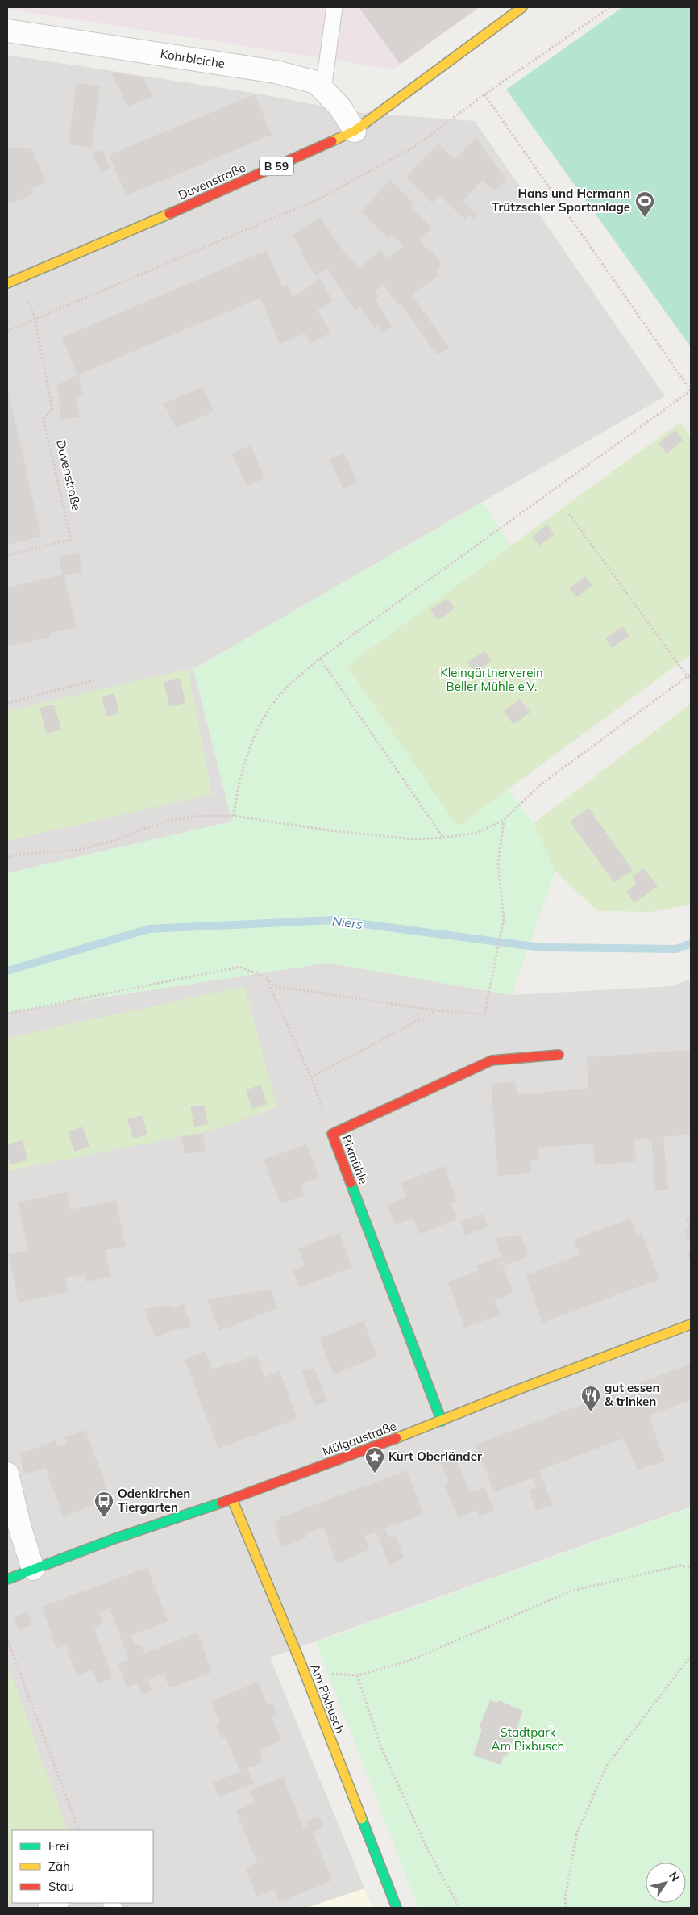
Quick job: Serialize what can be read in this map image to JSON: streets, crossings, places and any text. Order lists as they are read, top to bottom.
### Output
{
  "streets": {
    "street": [
      "Kohrbleiche",
      "B 59",
      "Duvenstraße",
      "Pixmühle",
      "Mülgaustraße",
      "Am Pixbusch"
    ]
  },
  "crossings": [
    ["Kohrbleiche", "Duvenstraße"],
    ["Pixmühle", "Mülgaustraße"],
    ["Mülgaustraße", "Am Pixbusch"]
  ],
  "water": ["Niers"],
  "parks": ["Kleingärtnerverein Beller Mühle e.V.", "Stadtpark Am Pixbusch"],
  "places": {
    "sports": ["Hans und Hermann Trützschler Sportanlage"],
    "restaurant": ["gut essen & trinken"],
    "place": ["Kurt Oberländer"],
    "bus stop": ["Odenkirchen Tiergarten"]
  },
  "legend": ["Frei", "Zäh", "Stau"],
  "north": "top right"
}
